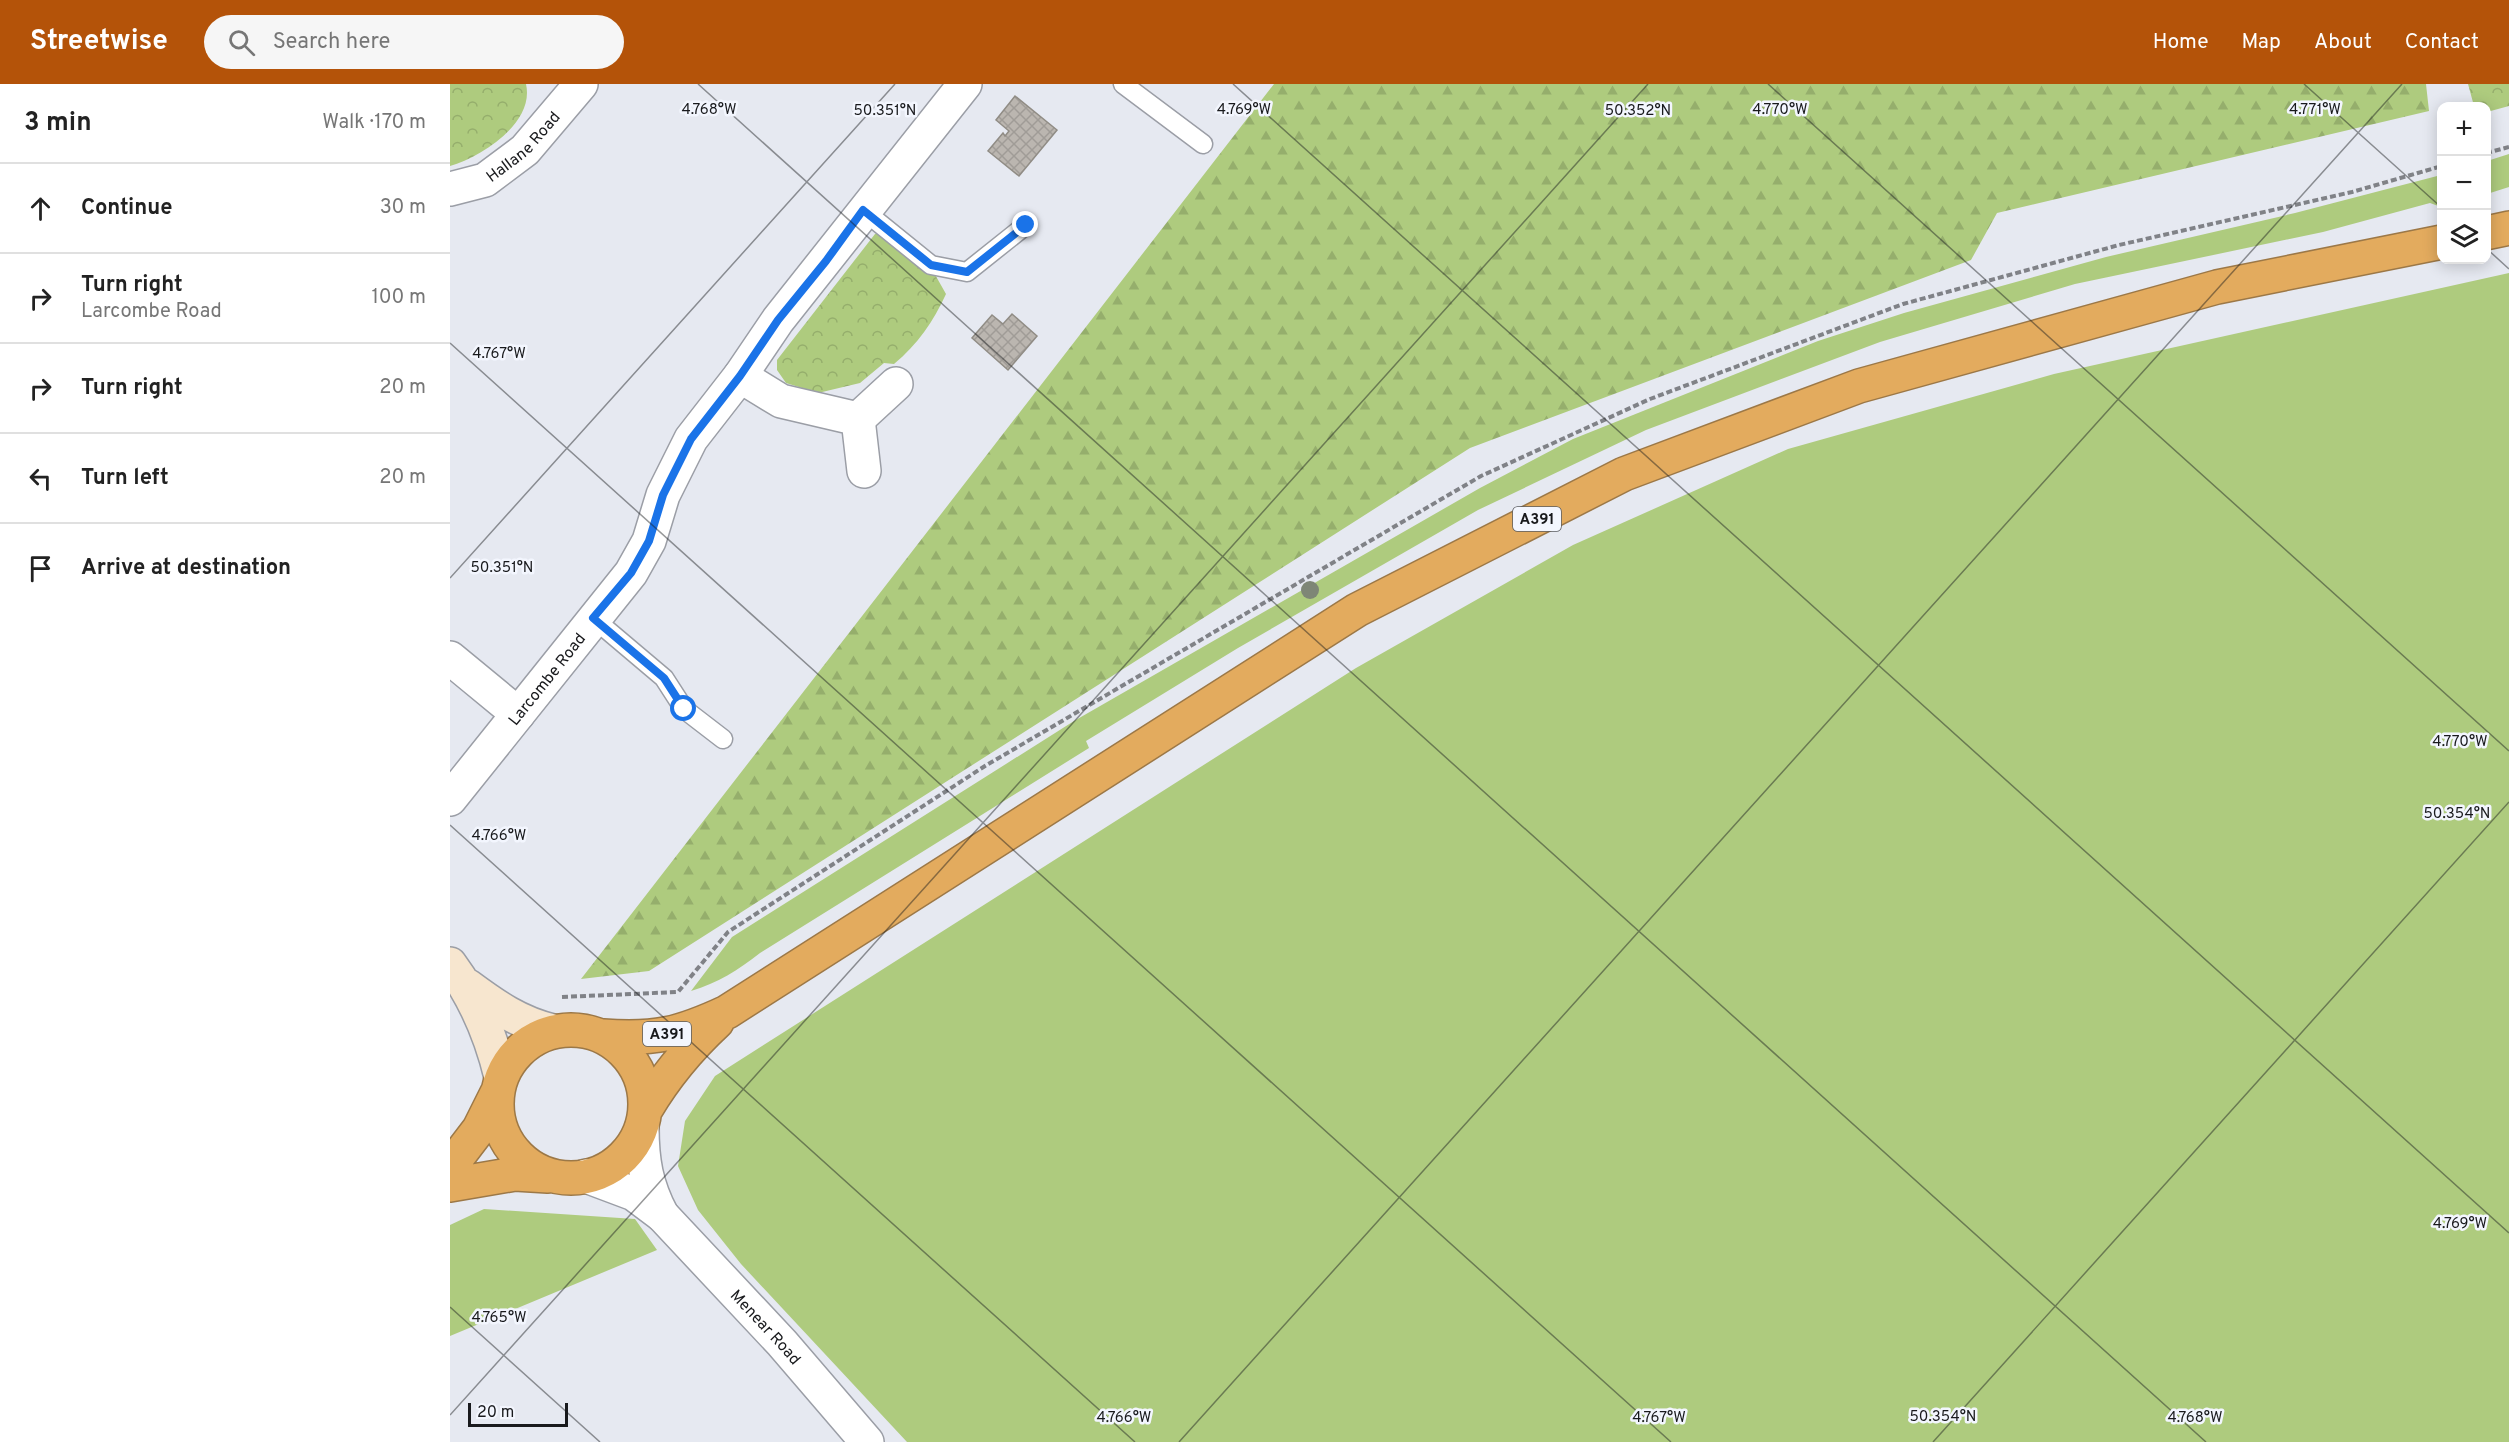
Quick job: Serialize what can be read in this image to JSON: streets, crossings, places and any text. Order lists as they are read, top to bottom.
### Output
{
  "streets": {
    "highway": ["A391"],
    "street": ["Hallane Road", "Larcombe Road", "Menear Road"]
  },
  "crossings": [
    ["A391", "Menear Road"]
  ],
  "scale_bar": "20 m",
  "page": {
    "header": "Streetwise",
    "search": "Search here",
    "nav": [
      "Home",
      "Map",
      "About",
      "Contact"
    ],
    "heading": ["3 min", "Walk · 170 m"],
    "map_buttons": ["+", "−"],
    "list": [
      ["Continue", "30 m"],
      ["Turn right", "Larcombe Road", "100 m"],
      ["Turn right", "20 m"],
      ["Turn left", "20 m"],
      "Arrive at destination"
    ],
    "scale": "20 m"
  },
  "coordinates": [
    "4.768°W",
    "4.769°W",
    "4.770°W",
    "4.771°W",
    "50.351°N",
    "50.352°N",
    "4.767°W",
    "50.354°N",
    "4.766°W",
    "4.765°W"
  ]
}
